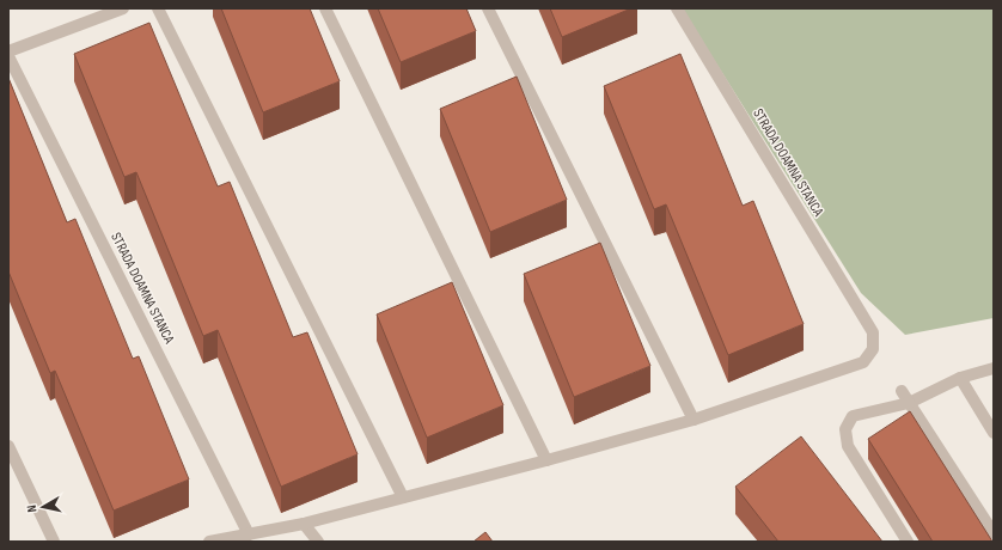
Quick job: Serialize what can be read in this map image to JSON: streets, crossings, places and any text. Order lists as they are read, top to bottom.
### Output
{
  "streets": {
    "street": ["STRADA DOAMNA STANCA"]
  },
  "north": "left"
}
